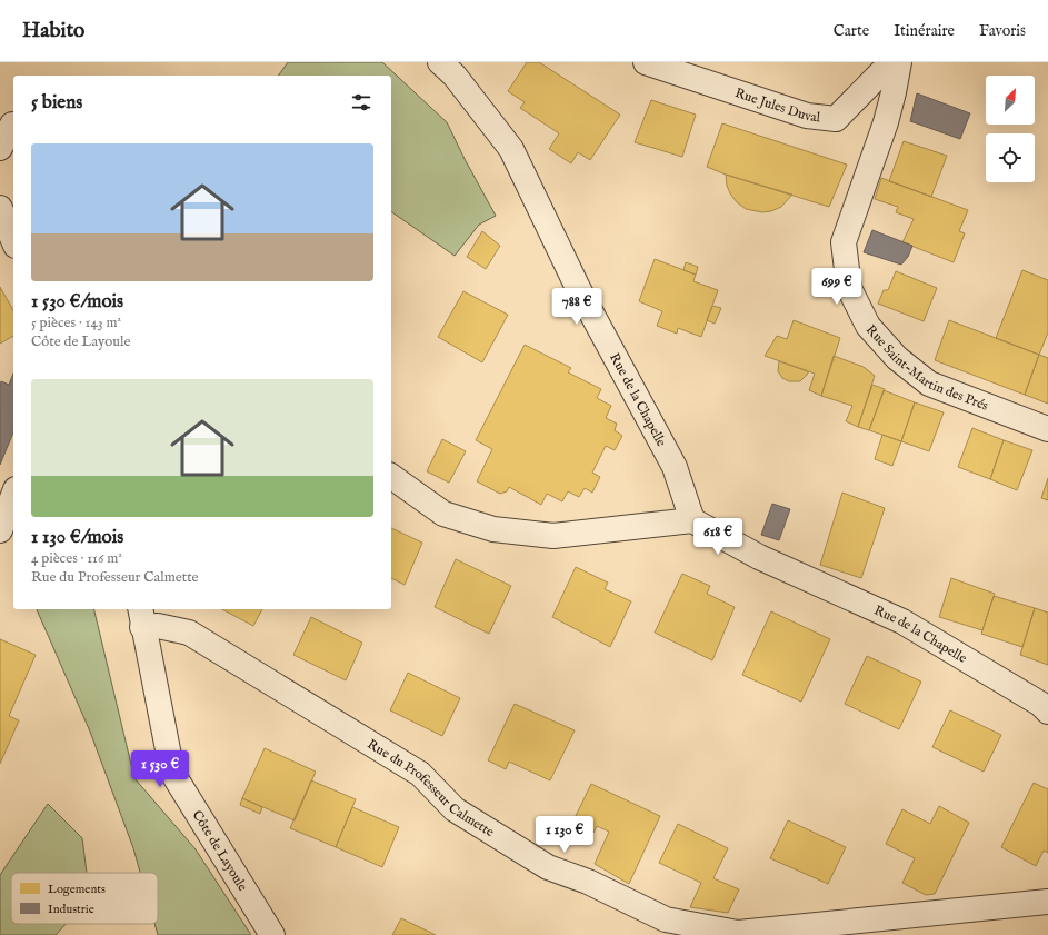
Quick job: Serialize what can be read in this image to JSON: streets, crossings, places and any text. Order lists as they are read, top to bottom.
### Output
{
  "streets": {
    "street": [
      "Rue Jules Duval",
      "Rue Saint-Martin des Prés",
      "Rue de la Chapelle",
      "Rue du Professeur Calmette",
      "Côte de Layoule"
    ]
  },
  "crossings": [
    ["Rue du Professeur Calmette", "Côte de Layoule"]
  ],
  "legend": ["Logements", "Industrie"],
  "north": "top right",
  "page": {
    "header": "Habito",
    "nav": ["Carte", "Itinéraire", "Favoris"],
    "heading": "5 biens",
    "list": [
      {
        "name": "1 530 €/mois",
        "note": "5 pièces · 143 m² · Côte de Layoule"
      },
      {
        "name": "1 130 €/mois",
        "note": "4 pièces · 116 m² · Rue du Professeur Calmette"
      }
    ],
    "price": [
      "699 €",
      "788 €",
      "618 €",
      "1 530 €",
      "1 130 €"
    ]
  }
}
